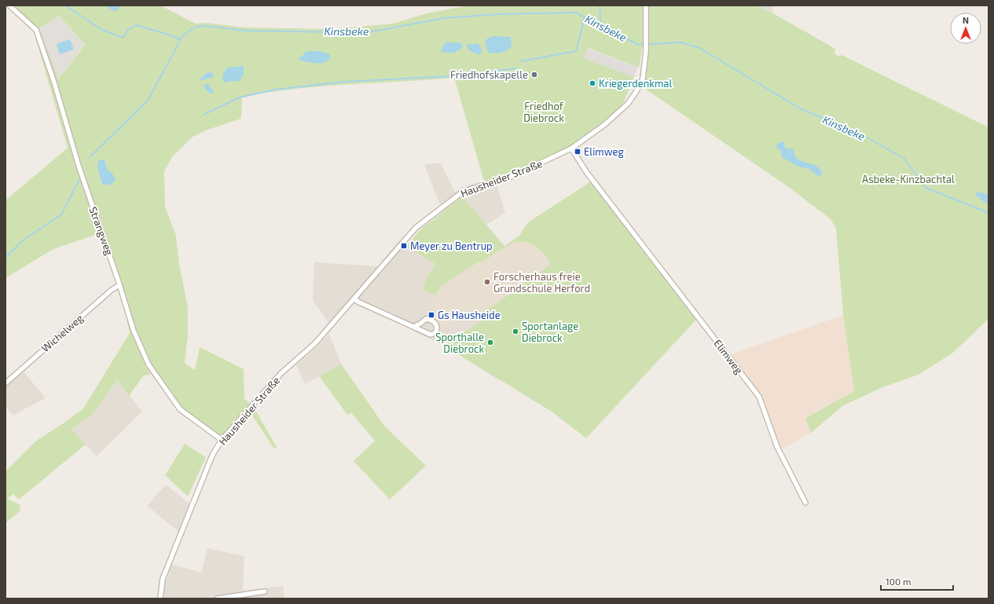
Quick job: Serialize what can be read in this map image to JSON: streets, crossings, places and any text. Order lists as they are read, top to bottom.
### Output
{
  "streets": {
    "street": [
      "Hausheider Straße",
      "Strangweg",
      "Wichelweg",
      "Elimweg"
    ]
  },
  "crossings": [
    ["Hausheider Straße", "Strangweg"],
    ["Hausheider Straße", "Elimweg"],
    ["Strangweg", "Wichelweg"]
  ],
  "water": ["Kinsbeke"],
  "parks": ["Friedhof Diebrock", "Asbeke-Kinzbachtal"],
  "places": {
    "other": [
      "Friedhofskapelle",
      "Kriegerdenkmal",
      "Forscherhaus freie Grundschule Herford",
      "Sportanlage Diebrock",
      "Sporthalle Diebrock"
    ],
    "transit": ["Elimweg", "Meyer zu Bentrup", "Gs Hausheide"]
  },
  "scale_bar": "100 m",
  "north": "top"
}
